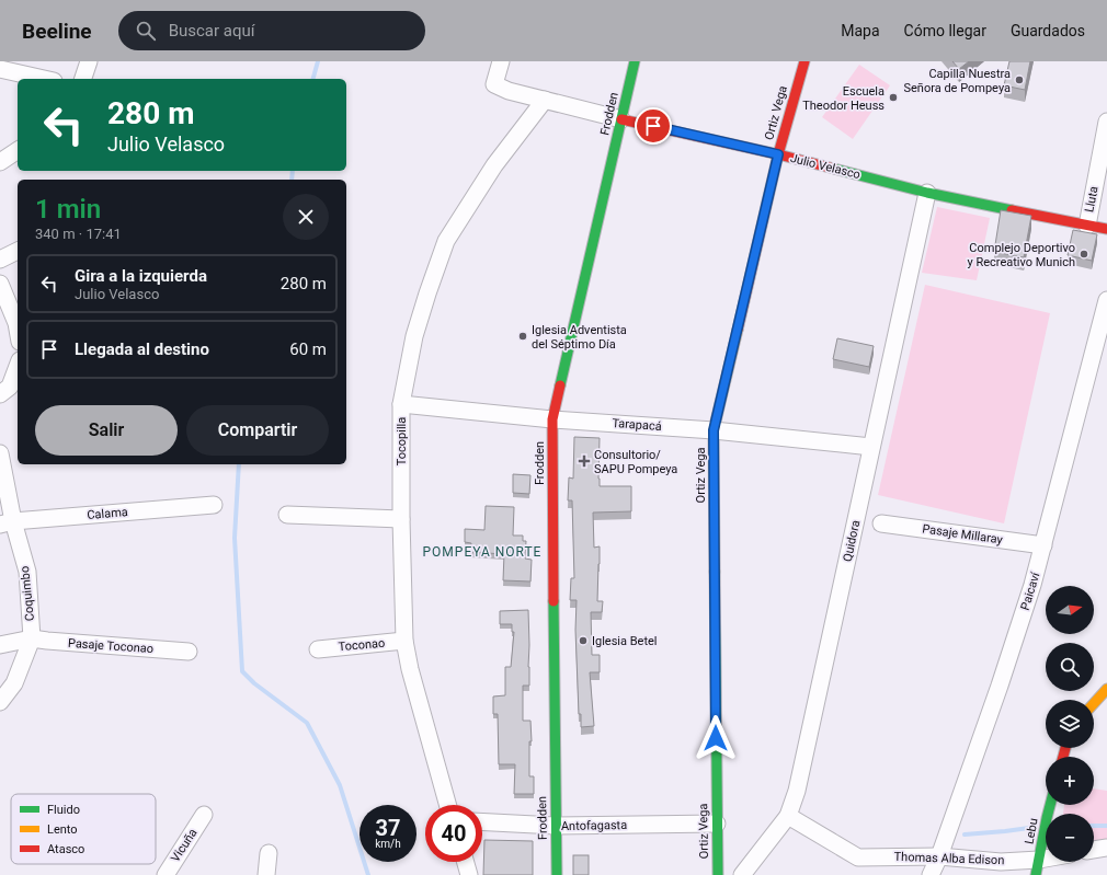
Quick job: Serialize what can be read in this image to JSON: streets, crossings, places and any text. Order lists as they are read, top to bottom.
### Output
{
  "streets": {
    "street": [
      "Ortiz Vega",
      "Frodden",
      "Julio Velasco",
      "Lluta",
      "Tarapacá",
      "Tocopilla",
      "Calama",
      "Pasaje Millaray",
      "Quidora",
      "Paicaví",
      "Coquimbo",
      "Toconao",
      "Pasaje Toconao",
      "Antofagasta",
      "Lebu",
      "Vicuña",
      "Thomas Alba Edison"
    ]
  },
  "crossings": [
    ["Ortiz Vega", "Julio Velasco"],
    ["Ortiz Vega", "Tarapacá"],
    ["Ortiz Vega", "Antofagasta"],
    ["Frodden", "Julio Velasco"],
    ["Frodden", "Tarapacá"],
    ["Frodden", "Antofagasta"],
    ["Julio Velasco", "Lluta"],
    ["Julio Velasco", "Tocopilla"],
    ["Julio Velasco", "Quidora"],
    ["Tarapacá", "Tocopilla"],
    ["Tarapacá", "Quidora"],
    ["Tocopilla", "Toconao"],
    ["Calama", "Coquimbo"],
    ["Pasaje Millaray", "Paicaví"],
    ["Quidora", "Thomas Alba Edison"],
    ["Paicaví", "Thomas Alba Edison"],
    ["Coquimbo", "Pasaje Toconao"],
    ["Lebu", "Thomas Alba Edison"]
  ],
  "districts": ["POMPEYA NORTE"],
  "places": {
    "other": [
      "Capilla Nuestra Señora de Pompeya",
      "Escuela Theodor Heuss",
      "Complejo Deportivo y Recreativo Munich",
      "Iglesia Adventista del Séptimo Día",
      "Iglesia Betel"
    ],
    "health": ["Consultorio/ SAPU Pompeya"]
  },
  "legend": ["Fluido", "Lento", "Atasco"],
  "north": "right",
  "page": {
    "header": "Beeline",
    "search": "Buscar aquí",
    "nav": ["Mapa", "Cómo llegar", "Guardados"],
    "turn": ["280 m", "Julio Velasco"],
    "heading": ["1 min", "340 m · 17:41"],
    "list": [
      {
        "name": "Gira a la izquierda",
        "note": "Julio Velasco",
        "value": "280 m"
      },
      {
        "name": "Llegada al destino",
        "value": "60 m"
      }
    ],
    "buttons": ["Salir", "Compartir"],
    "map_buttons": ["+", "−"],
    "speed": "37 km/h",
    "limit": "40"
  }
}
